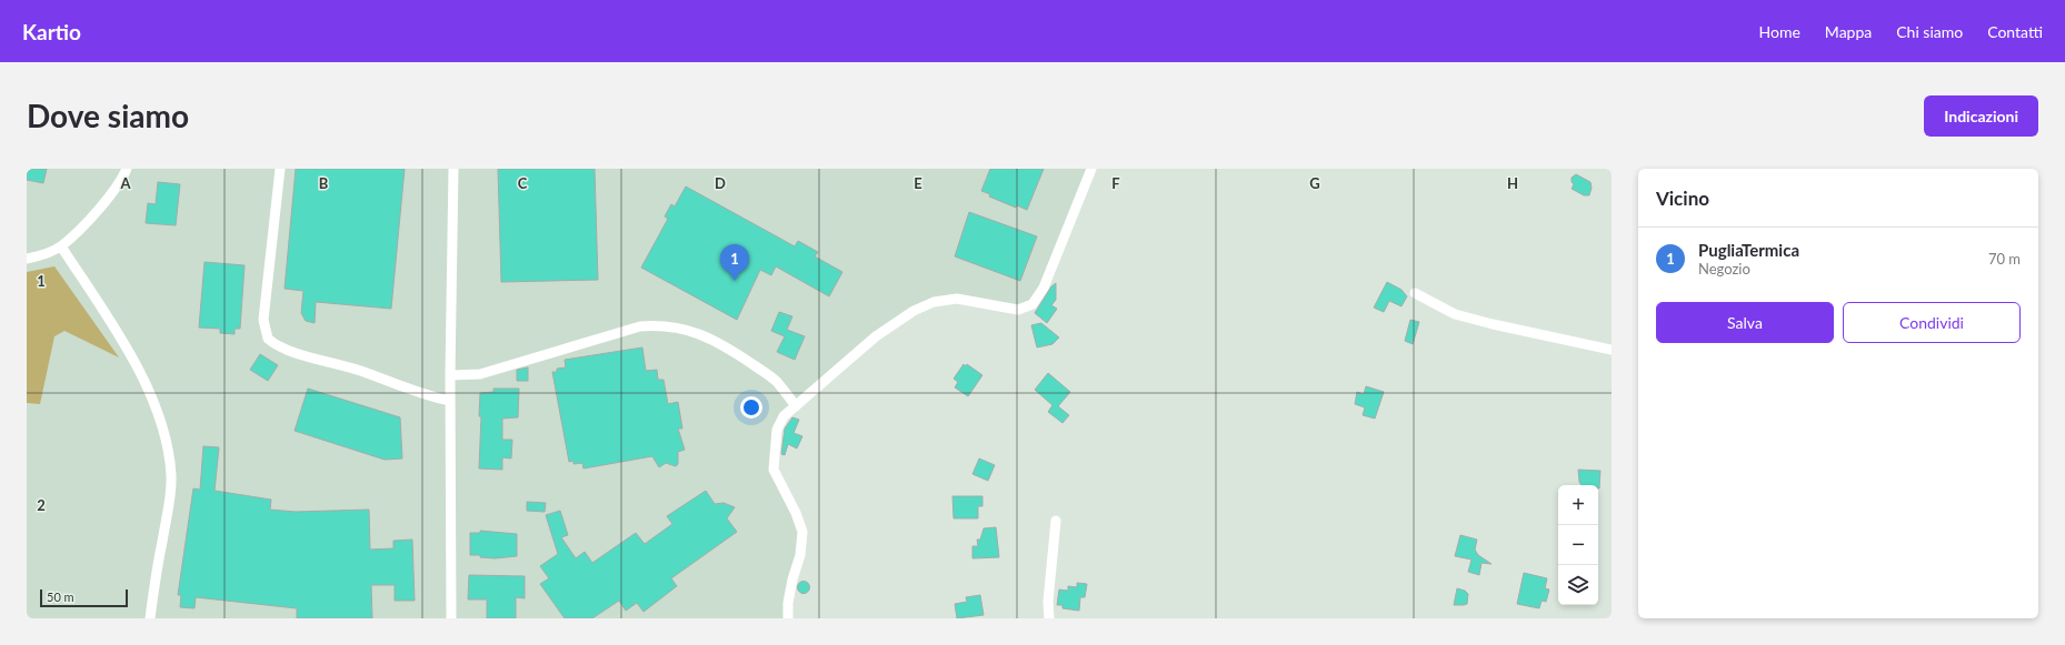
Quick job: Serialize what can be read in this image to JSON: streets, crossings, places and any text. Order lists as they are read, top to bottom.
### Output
{
  "scale_bar": "50 m",
  "page": {
    "header": "Kartio",
    "nav": [
      "Home",
      "Mappa",
      "Chi siamo",
      "Contatti"
    ],
    "buttons": [
      "Indicazioni",
      ["Salva", "Condividi"]
    ],
    "title": "Dove siamo",
    "heading": "Vicino",
    "list": [
      {
        "mark": "1",
        "name": "PugliaTermica",
        "note": "Negozio",
        "value": "70 m"
      }
    ],
    "pins": "1",
    "map_buttons": ["+", "−"],
    "scale": "50 m"
  },
  "grid": {
    "columns": [
      "A",
      "B",
      "C",
      "D",
      "E",
      "F",
      "G",
      "H"
    ],
    "rows": ["1", "2"]
  }
}
